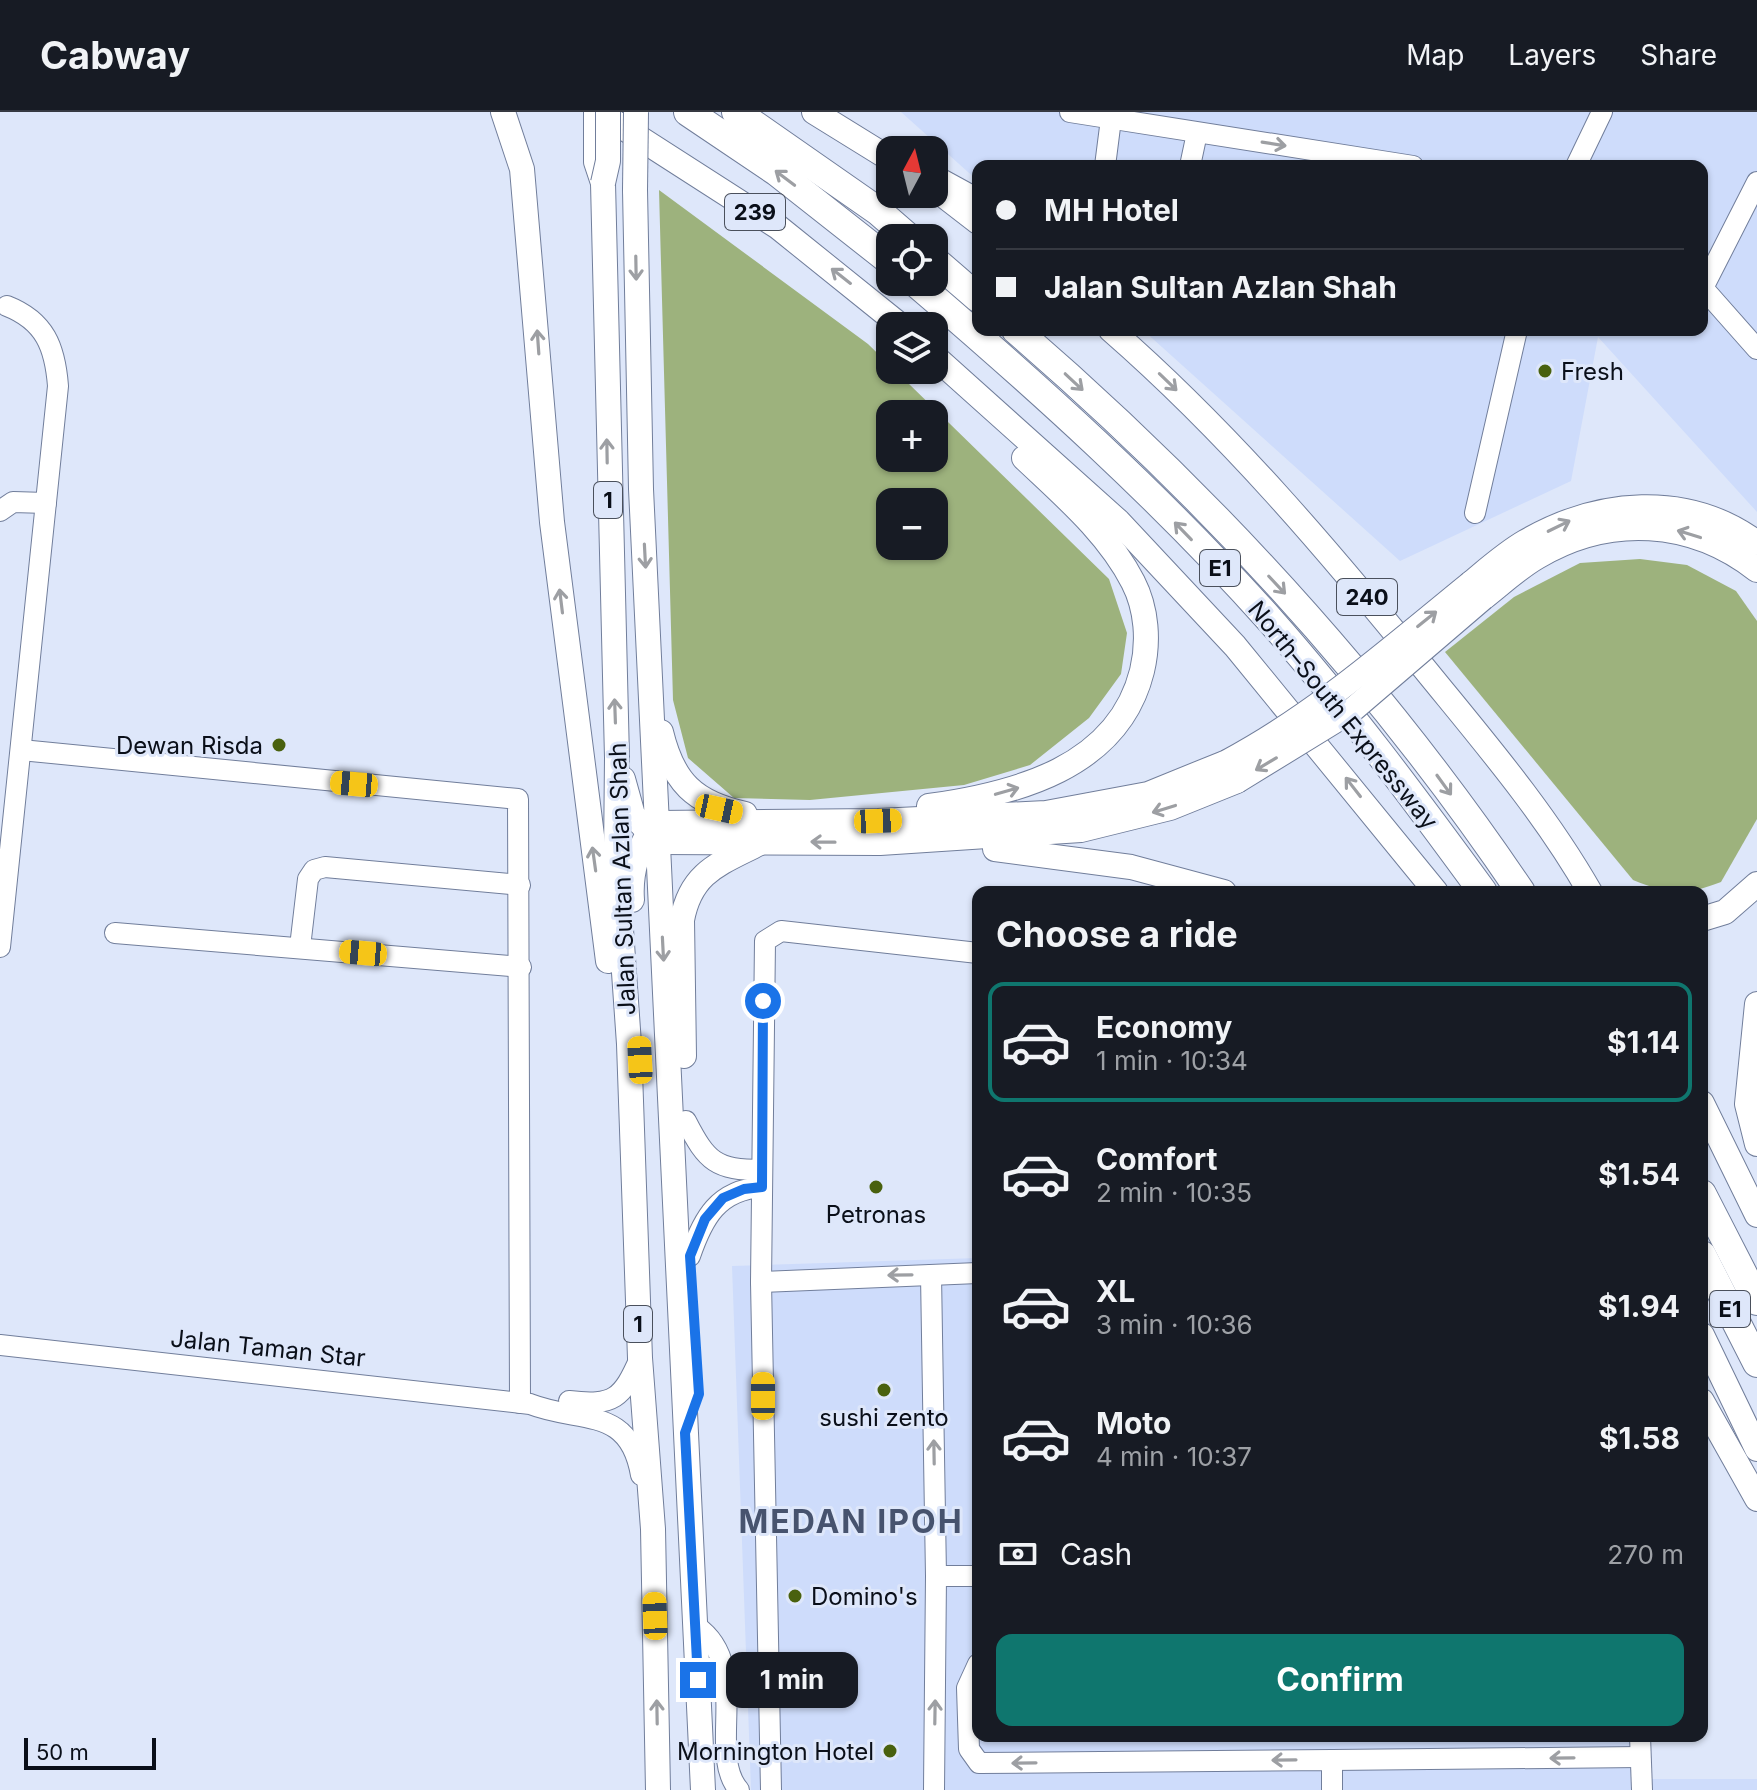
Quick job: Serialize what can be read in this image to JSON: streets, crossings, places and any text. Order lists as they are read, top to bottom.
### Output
{
  "streets": {
    "highway": ["E1", "North–South Expressway"],
    "main road": [
      "239",
      "1",
      "240",
      "Jalan Sultan Azlan Shah"
    ],
    "street": ["Jalan Taman Star"]
  },
  "crossings": [
    ["239", "Jalan Sultan Azlan Shah"],
    ["Jalan Sultan Azlan Shah", "Jalan Taman Star"]
  ],
  "districts": ["MEDAN IPOH"],
  "places": [
    "Fresh",
    "Dewan Risda",
    "Petronas",
    "sushi zento",
    "Domino's",
    "Mornington Hotel"
  ],
  "scale_bar": "50 m",
  "north": "top",
  "page": {
    "header": "Cabway",
    "nav": ["Map", "Layers", "Share"],
    "map_buttons": ["+", "−"],
    "banner": ["MH Hotel", "Jalan Sultan Azlan Shah"],
    "heading": "Choose a ride",
    "list": [
      {
        "name": "Economy",
        "note": "1 min · 10:34",
        "value": "$1.14"
      },
      {
        "name": "Comfort",
        "note": "2 min · 10:35",
        "value": "$1.54"
      },
      {
        "name": "XL",
        "note": "3 min · 10:36",
        "value": "$1.94"
      },
      {
        "name": "Moto",
        "note": "4 min · 10:37",
        "value": "$1.58"
      }
    ],
    "pay": ["Cash", "270 m"],
    "buttons": "Confirm",
    "bubble": "1 min",
    "scale": "50 m"
  }
}
